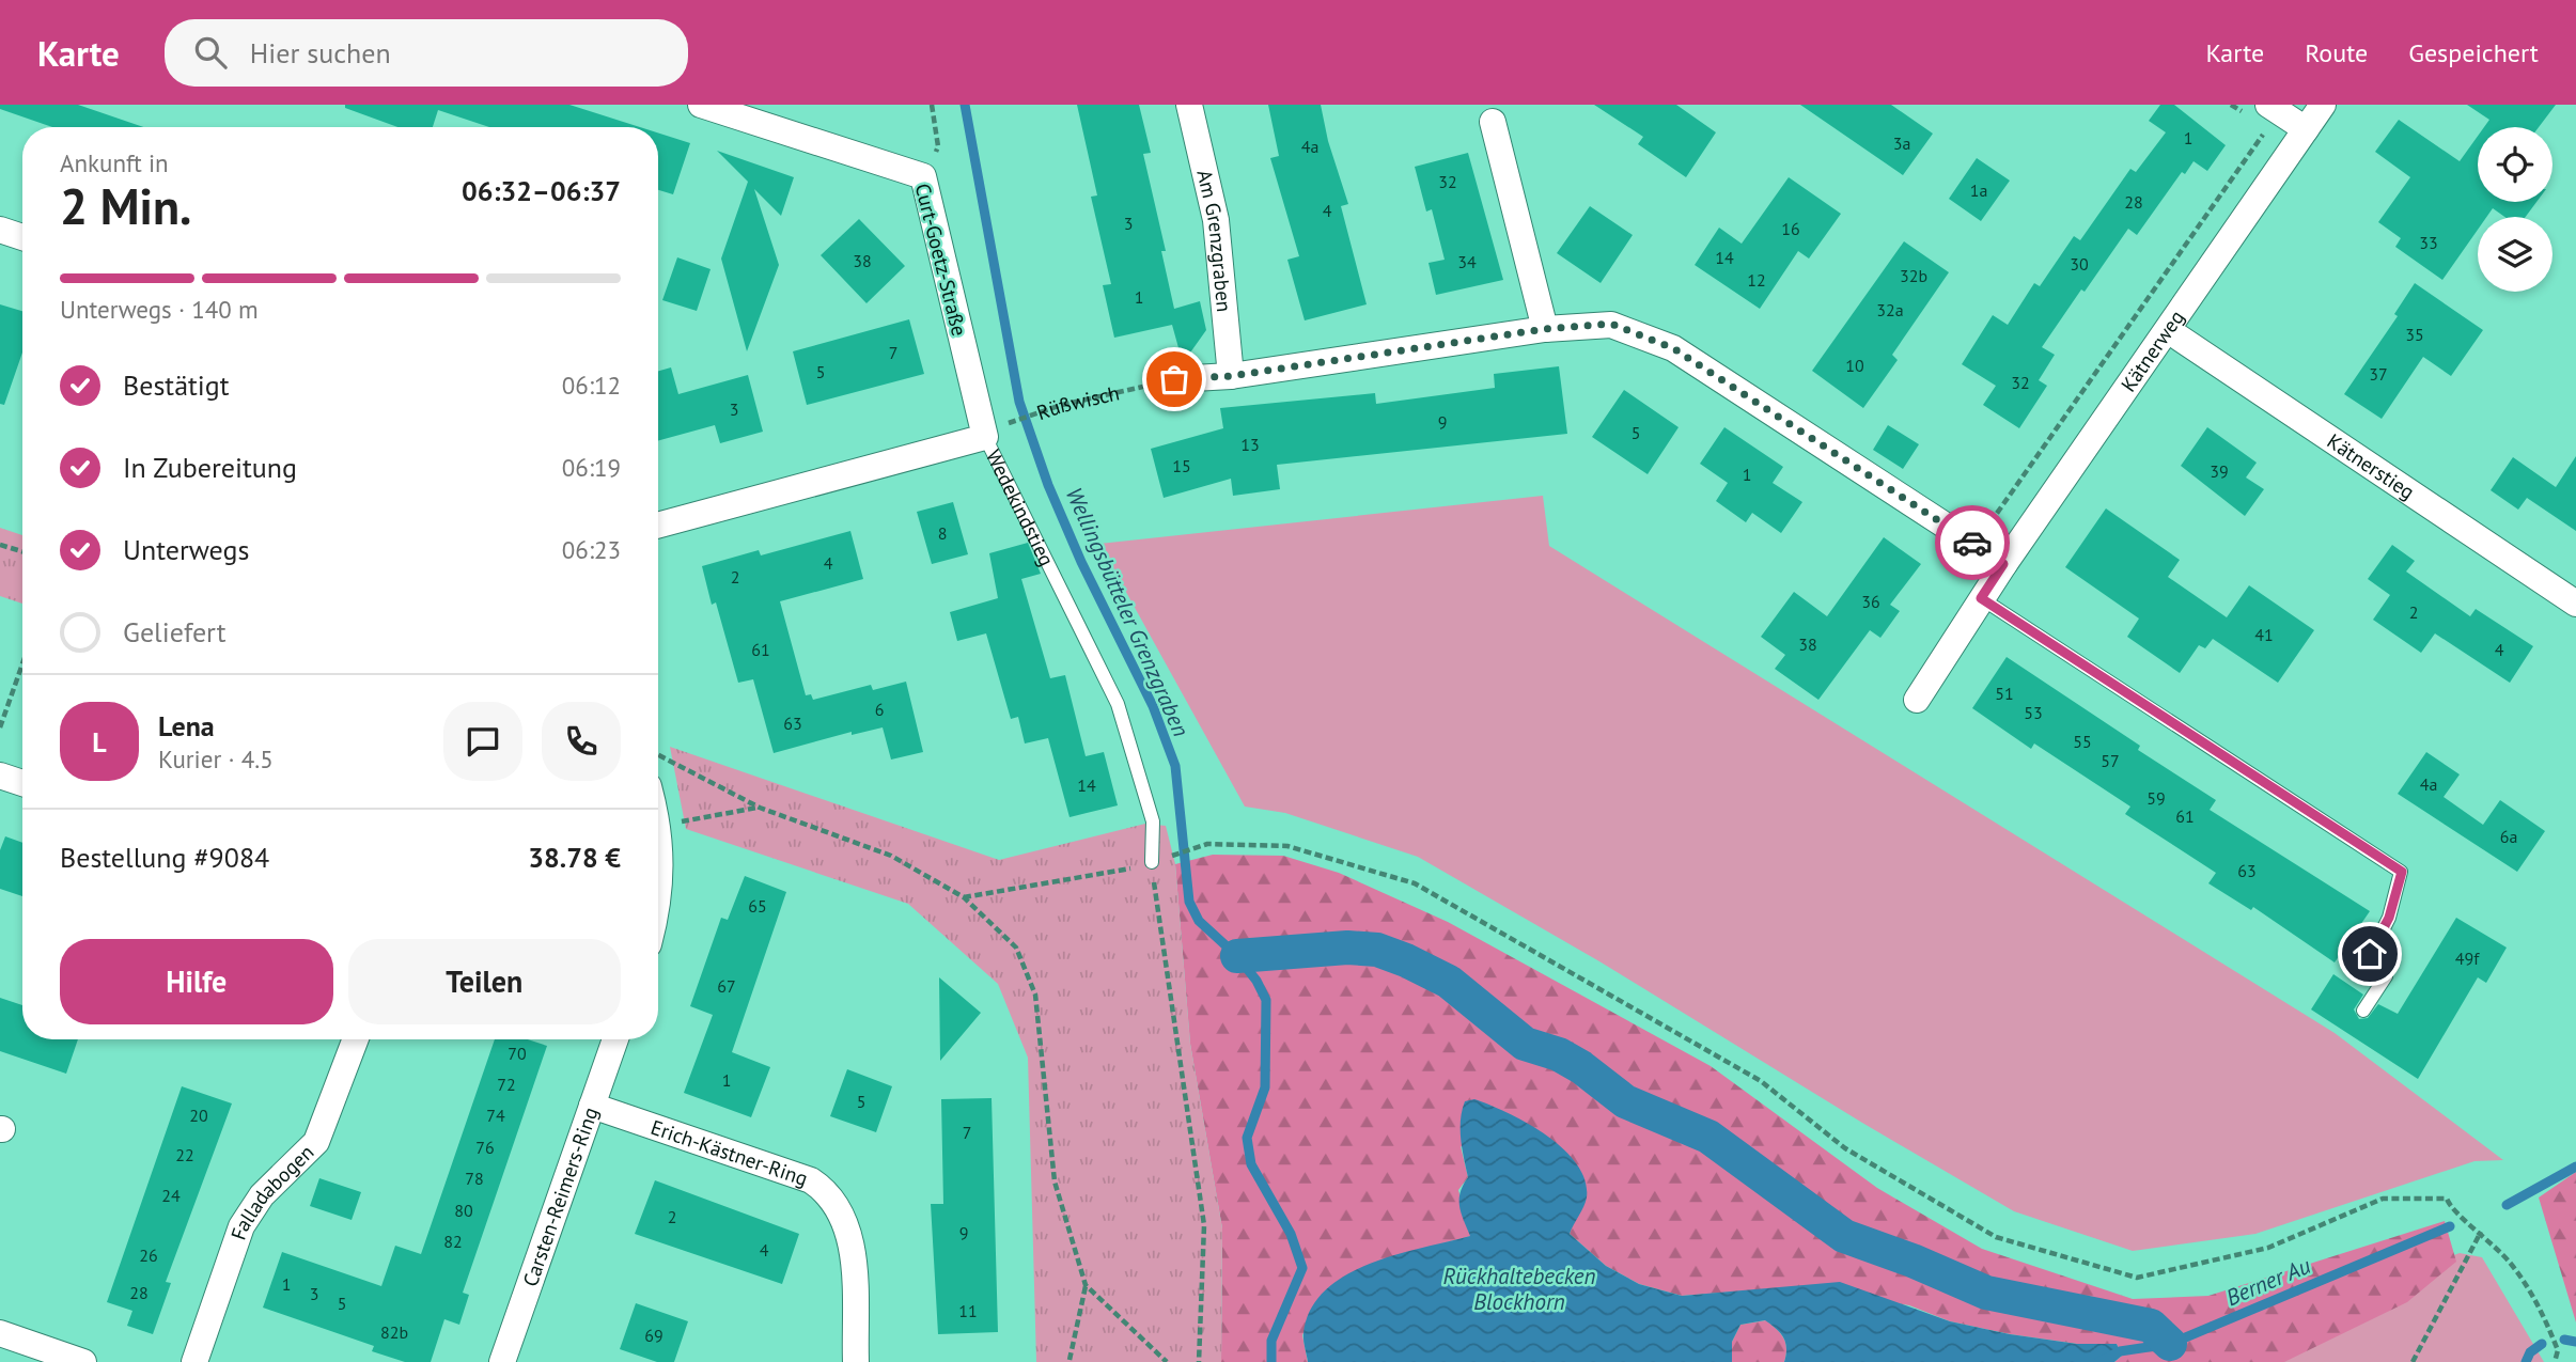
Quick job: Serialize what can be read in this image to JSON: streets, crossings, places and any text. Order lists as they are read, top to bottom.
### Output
{
  "streets": {
    "street": [
      "Am Grenzgraben",
      "Curt-Goetz-Straße",
      "Kätnerweg",
      "Kätnerstieg",
      "Wedekindstieg",
      "Erich-Kästner-Ring",
      "Falladabogen",
      "Carsten-Reimers-Ring"
    ],
    "path": ["Rüßwisch"]
  },
  "crossings": [
    ["Curt-Goetz-Straße", "Wedekindstieg"],
    ["Kätnerweg", "Kätnerstieg"],
    ["Erich-Kästner-Ring", "Carsten-Reimers-Ring"]
  ],
  "water": ["Wellingsbütteler Grenzgraben", "Rückhaltebecken Blockhorn", "Berner Au"],
  "house_numbers": [
    "1",
    "3a",
    "4a",
    "32",
    "1a",
    "28",
    "4",
    "3",
    "16",
    "33",
    "14",
    "38",
    "34",
    "30",
    "32b",
    "12",
    "1",
    "32a",
    "35",
    "7",
    "10",
    "5",
    "37",
    "32",
    "3",
    "9",
    "5",
    "13",
    "15",
    "39",
    "1",
    "8",
    "4",
    "2",
    "36",
    "2",
    "41",
    "38",
    "61",
    "4",
    "51",
    "6",
    "53",
    "63",
    "55",
    "57",
    "4a",
    "14",
    "59",
    "61",
    "6a",
    "63",
    "65",
    "49f",
    "67",
    "70",
    "1",
    "72",
    "5",
    "20",
    "74",
    "7",
    "76",
    "22",
    "78",
    "24",
    "80",
    "2",
    "9",
    "82",
    "4",
    "26",
    "1",
    "28",
    "3",
    "5",
    "11",
    "82b",
    "69"
  ],
  "page": {
    "header": "Karte",
    "search": "Hier suchen",
    "nav": ["Karte", "Route", "Gespeichert"],
    "heading": ["2 Min.", "Ankunft in", "06:32–06:37"],
    "panel": [
      "Lena",
      "Kurier · 4.5",
      "Bestellung #9084",
      "38.78 €"
    ],
    "bar": "Unterwegs · 140 m",
    "list": [
      ["Bestätigt", "06:12"],
      ["In Zubereitung", "06:19"],
      ["Unterwegs", "06:23"],
      "Geliefert"
    ],
    "round": "L",
    "buttons": ["Hilfe", "Teilen"]
  }
}
